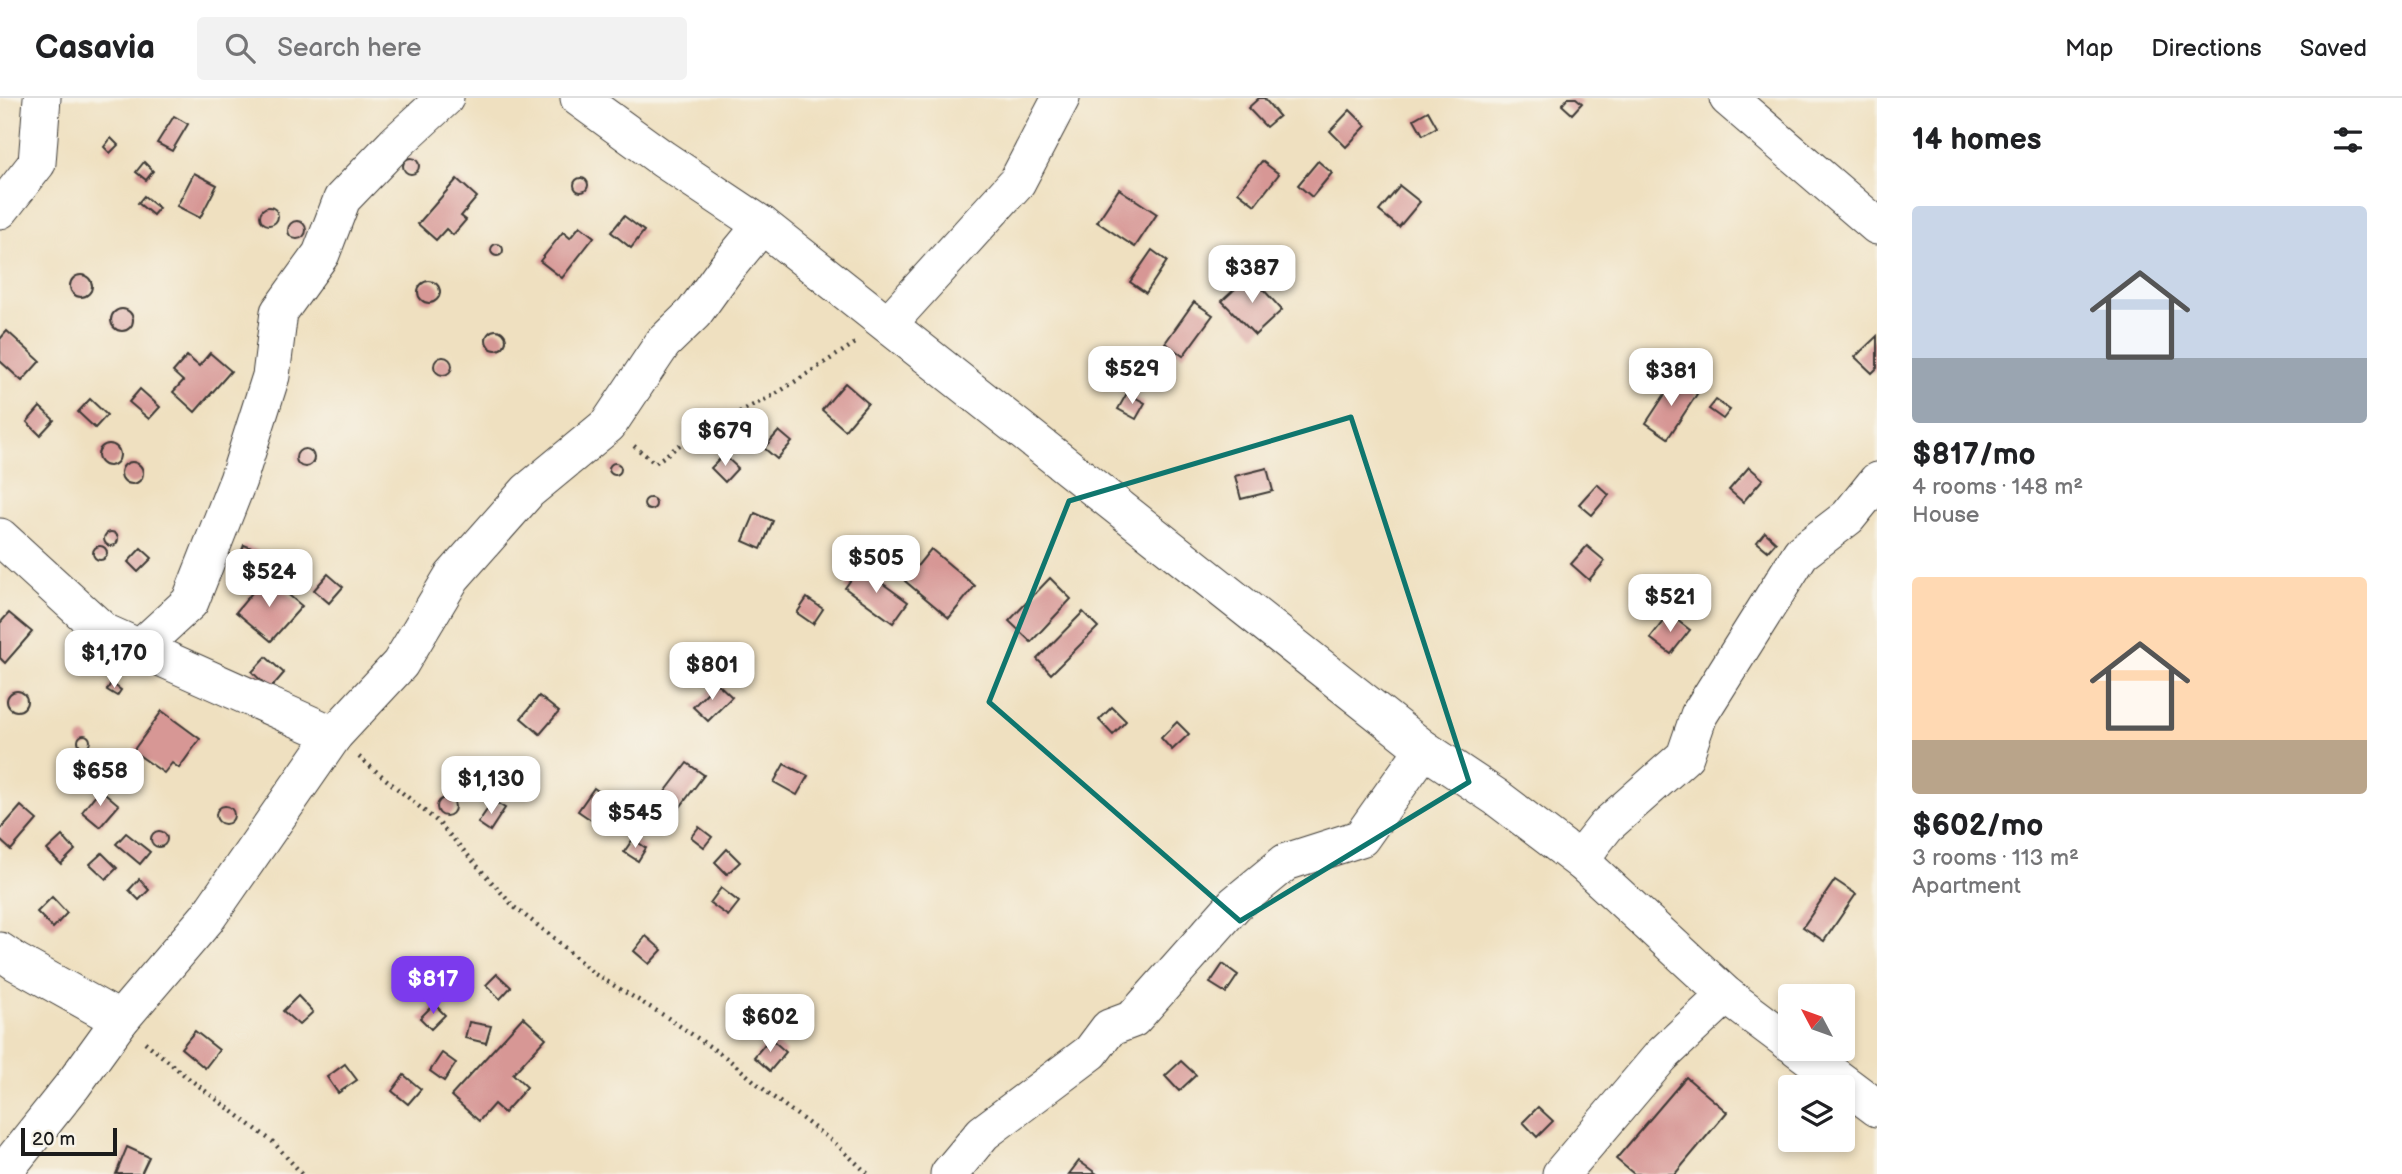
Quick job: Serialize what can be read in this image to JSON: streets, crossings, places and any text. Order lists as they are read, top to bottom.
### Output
{
  "scale_bar": "20 m",
  "north": "top left",
  "page": {
    "header": "Casavia",
    "search": "Search here",
    "nav": ["Map", "Directions", "Saved"],
    "heading": "14 homes",
    "list": [
      {
        "name": "$817/mo",
        "note": "4 rooms · 148 m² · House"
      },
      {
        "name": "$602/mo",
        "note": "3 rooms · 113 m² · Apartment"
      }
    ],
    "price": [
      "$387",
      "$529",
      "$381",
      "$679",
      "$505",
      "$524",
      "$521",
      "$1,170",
      "$801",
      "$658",
      "$1,130",
      "$545",
      "$817",
      "$602"
    ],
    "scale": "20 m"
  }
}
